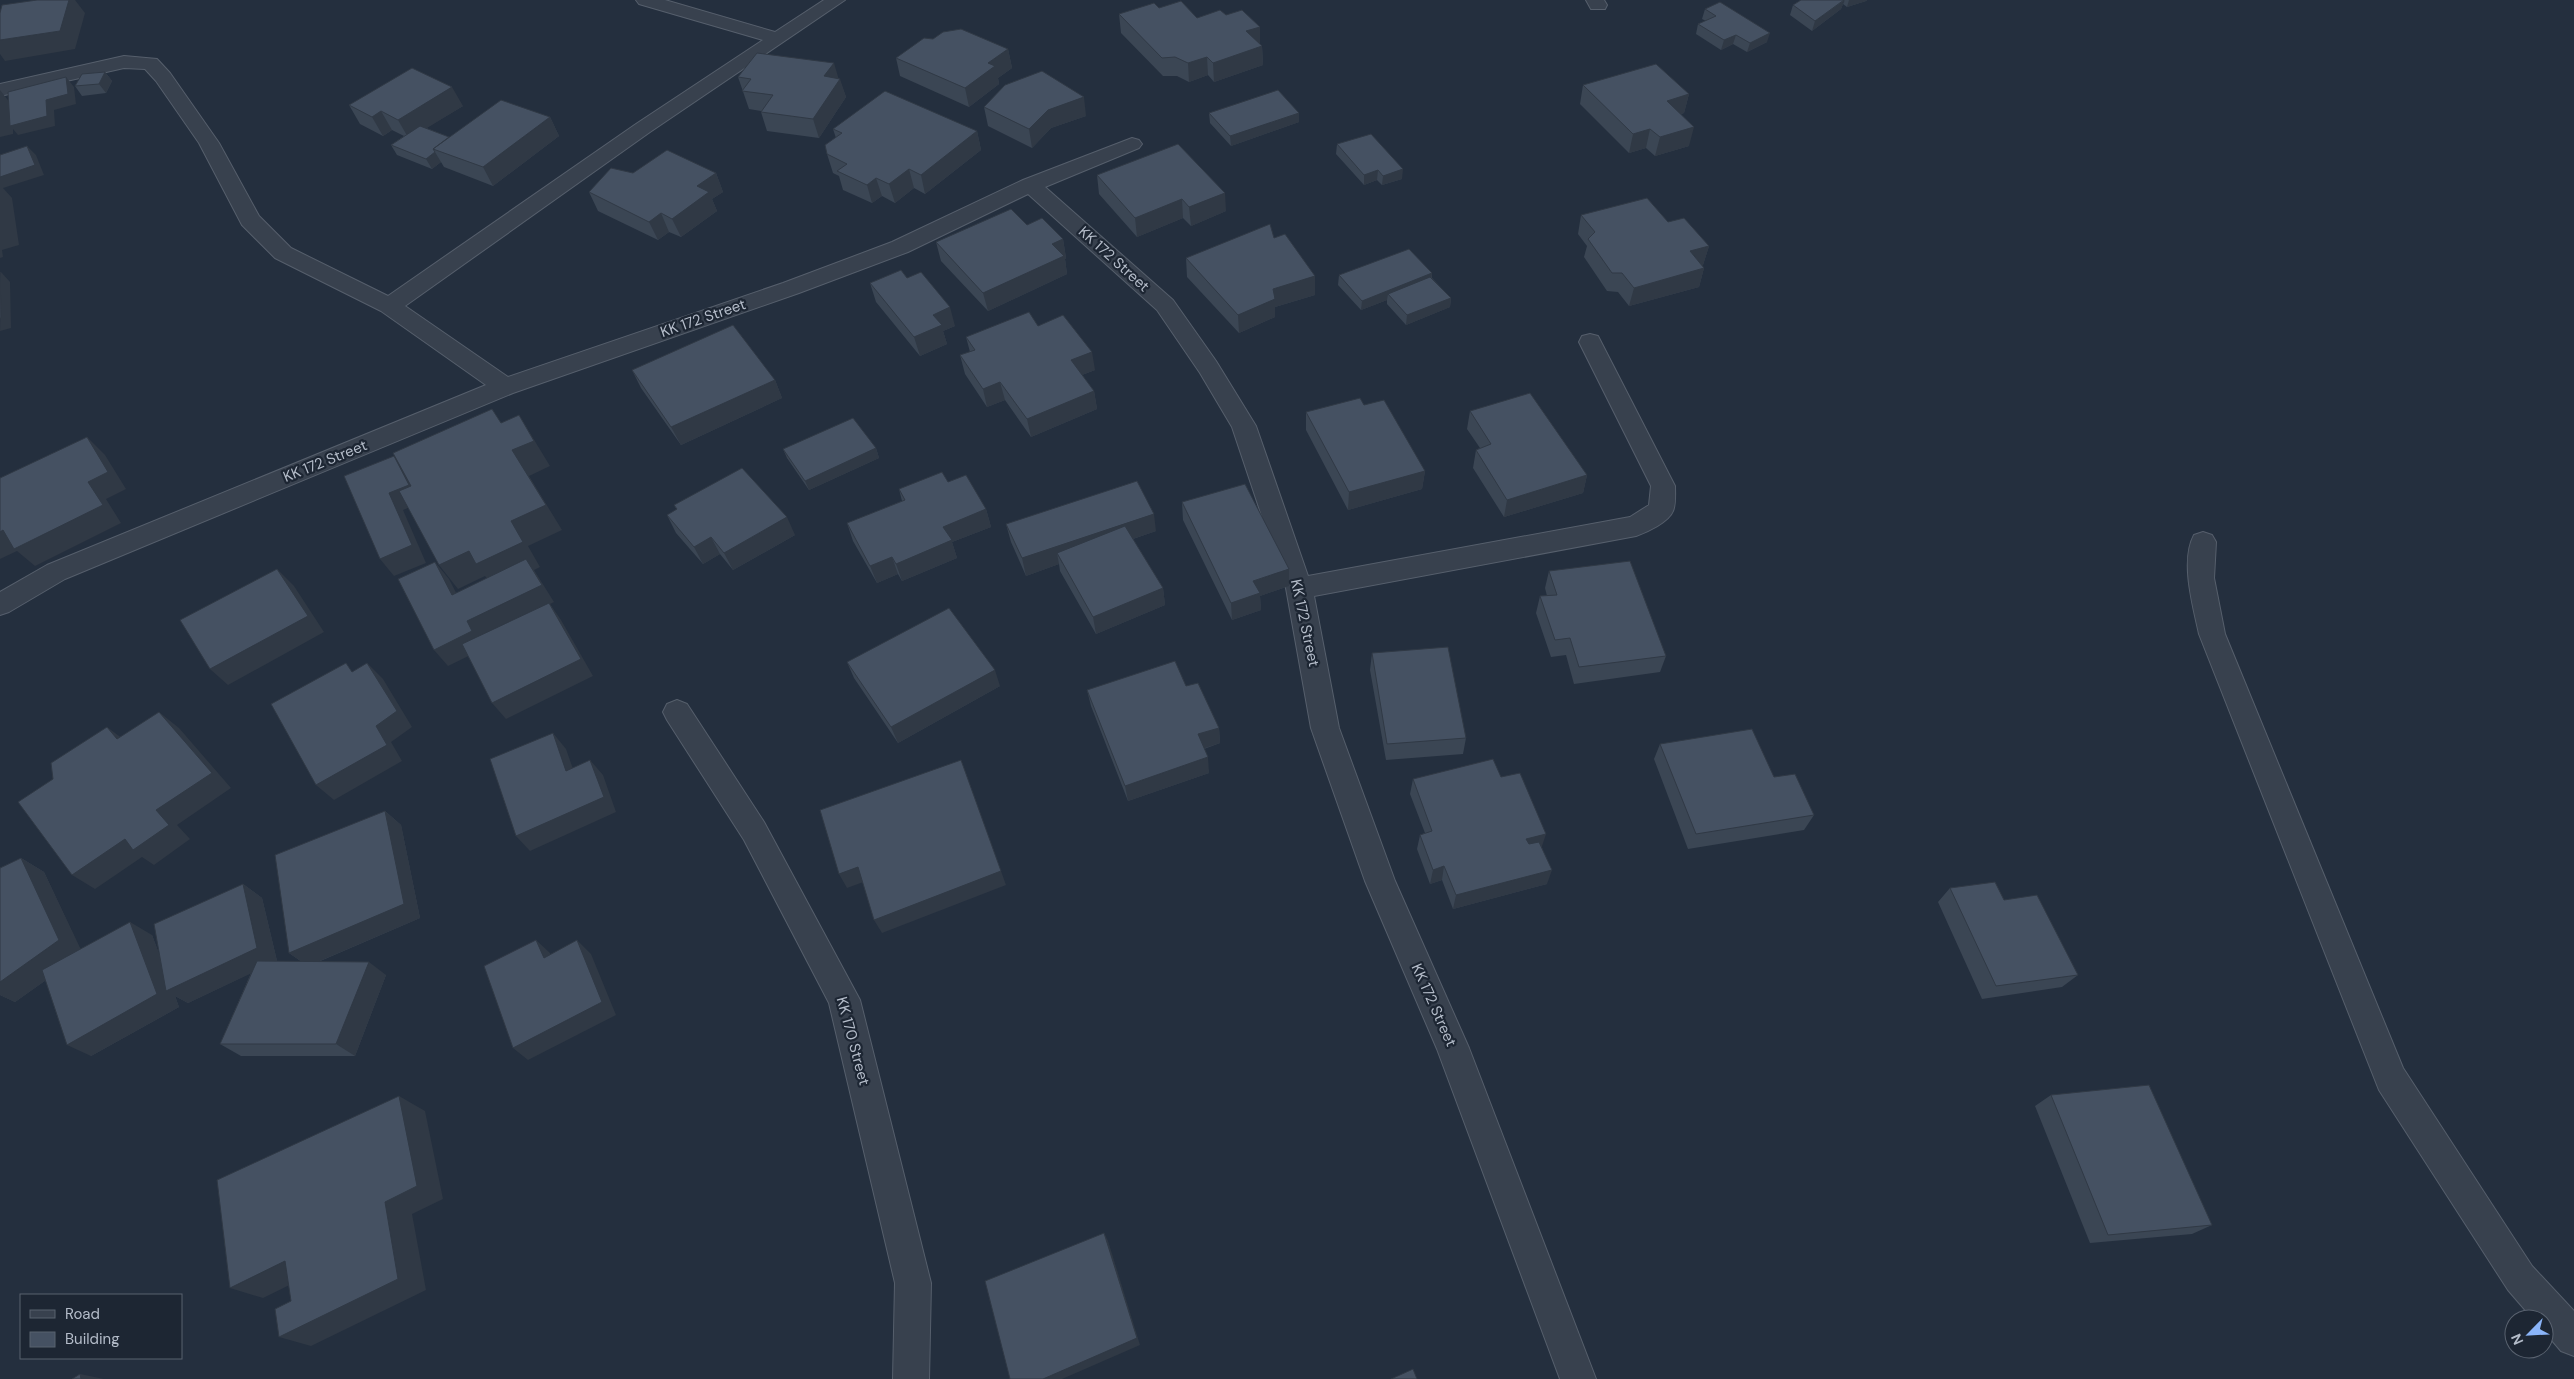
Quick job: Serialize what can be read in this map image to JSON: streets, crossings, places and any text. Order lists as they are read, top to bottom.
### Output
{
  "streets": {
    "street": ["KK 172 Street", "KK 170 Street"]
  },
  "legend": ["Road", "Building"],
  "north": "bottom left"
}
